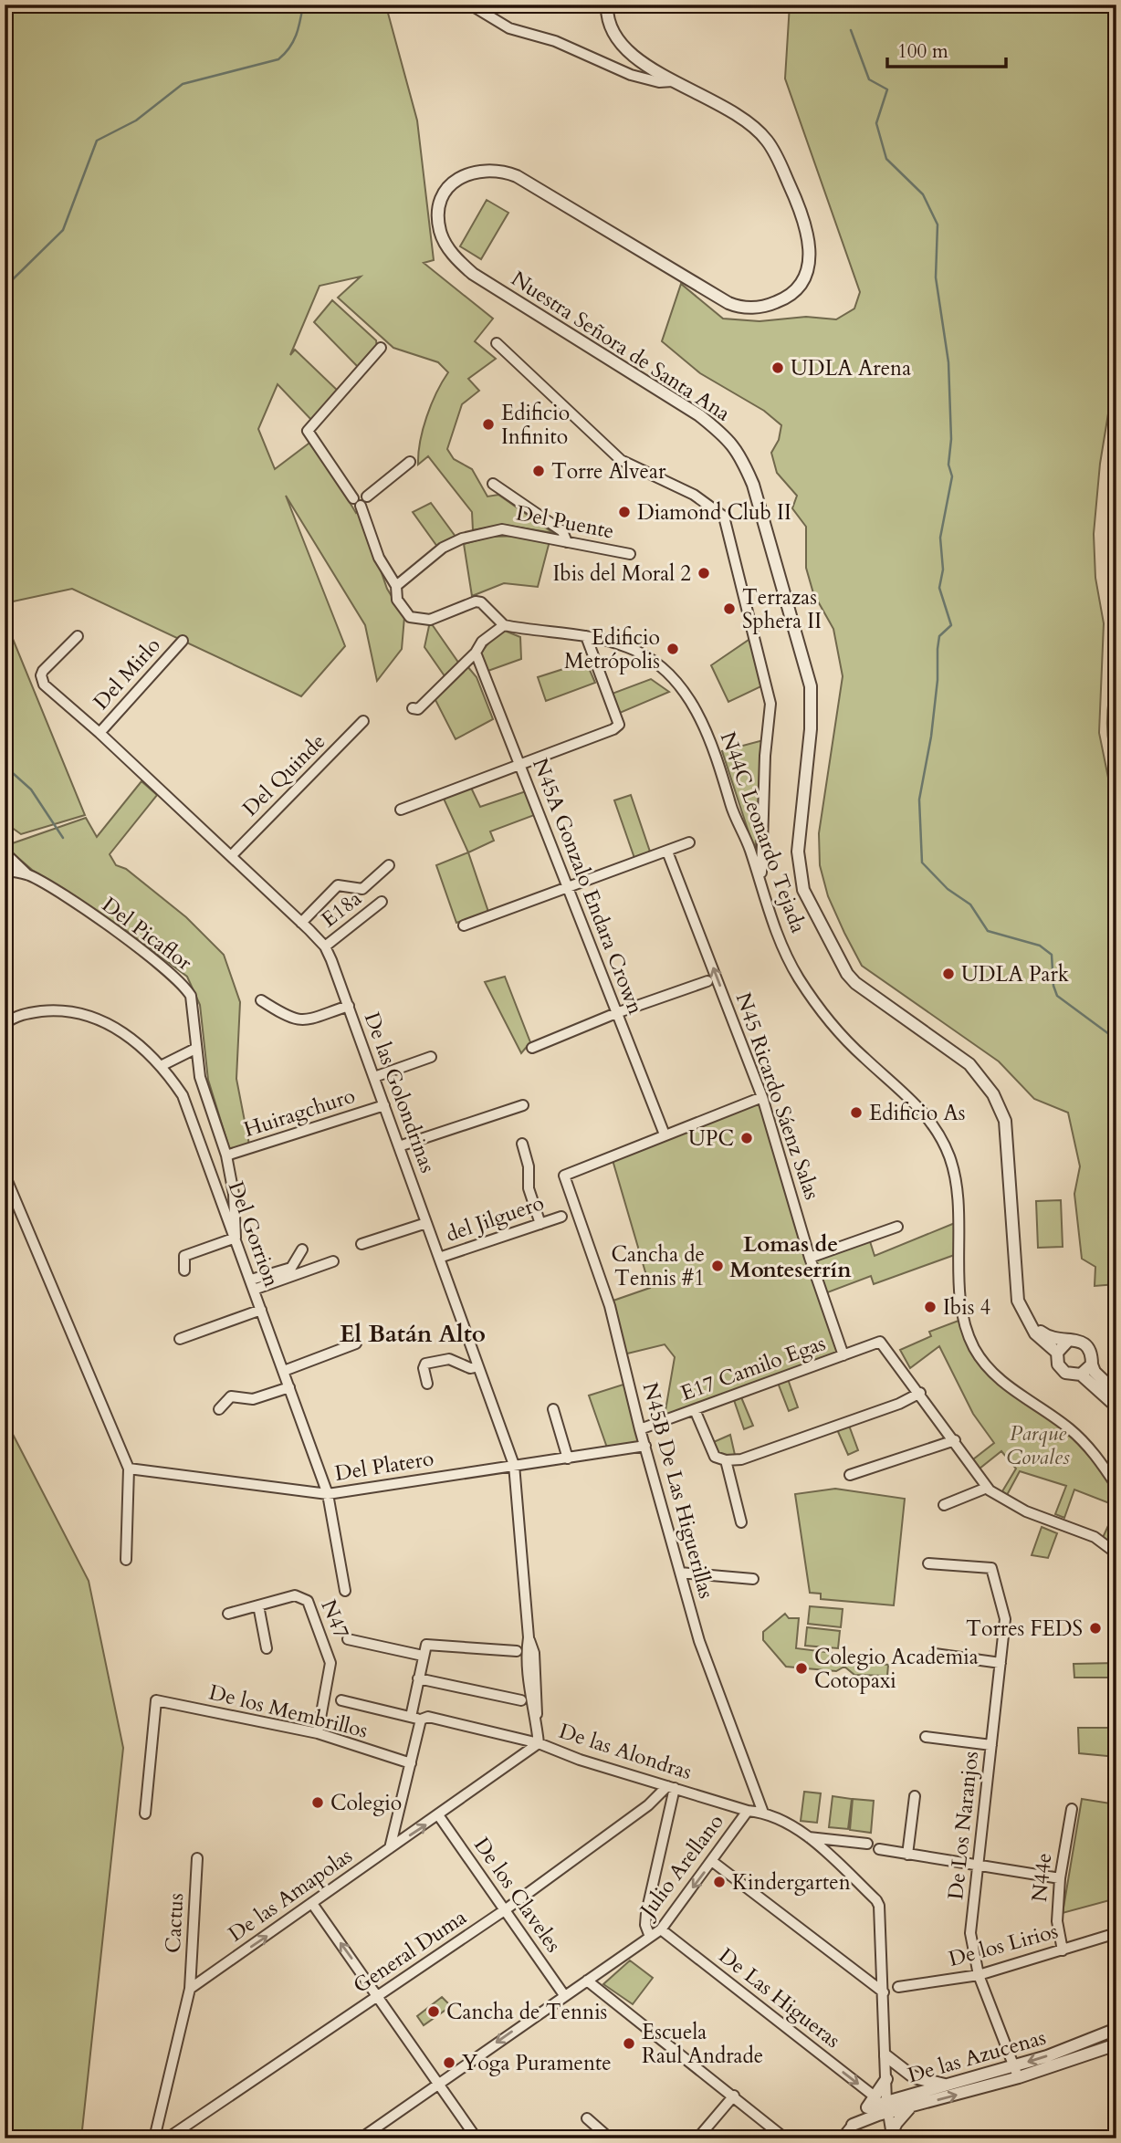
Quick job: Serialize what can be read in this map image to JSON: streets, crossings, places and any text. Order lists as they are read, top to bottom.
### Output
{
  "streets": {
    "street": [
      "Nuestra Señora de Santa Ana",
      "Del Puente",
      "Del Mirlo",
      "Del Quinde",
      "N44C Leonardo Tejada",
      "N45A Gonzalo Endara Crown",
      "E18a",
      "Del Picaflor",
      "De las Golondrinas",
      "N45 Ricardo Sáenz Salas",
      "Huiragchuro",
      "del Jilguero",
      "Del Gorrion",
      "E17 Camilo Egas",
      "Del Platero",
      "N45B De Las Higuerillas",
      "N47",
      "De los Membrillos",
      "De las Alondras",
      "De Los Naranjos",
      "Julio Arellano",
      "N44e",
      "De las Amapolas",
      "De los Claveles",
      "Cactus",
      "De los Lirios",
      "General Duma",
      "De Las Higueras",
      "De las Azucenas"
    ]
  },
  "crossings": [
    ["Del Mirlo", "De las Golondrinas"],
    ["Del Quinde", "De las Golondrinas"],
    ["N45A Gonzalo Endara Crown", "N45B De Las Higuerillas"],
    ["E18a", "De las Golondrinas"],
    ["Del Picaflor", "Huiragchuro"],
    ["Del Picaflor", "Del Gorrion"],
    ["De las Golondrinas", "Huiragchuro"],
    ["De las Golondrinas", "del Jilguero"],
    ["De las Golondrinas", "Del Platero"],
    ["De las Golondrinas", "De las Alondras"],
    ["De las Golondrinas", "De las Amapolas"],
    ["N45 Ricardo Sáenz Salas", "E17 Camilo Egas"],
    ["Del Gorrion", "Del Platero"],
    ["E17 Camilo Egas", "N45B De Las Higuerillas"],
    ["Del Platero", "N45B De Las Higuerillas"],
    ["N45B De Las Higuerillas", "De las Alondras"],
    ["N47", "De los Membrillos"],
    ["De las Alondras", "Julio Arellano"],
    ["De las Alondras", "De las Amapolas"],
    ["De las Alondras", "General Duma"],
    ["De Los Naranjos", "De los Lirios"],
    ["De Los Naranjos", "De las Azucenas"],
    ["Julio Arellano", "De los Claveles"],
    ["Julio Arellano", "De Las Higueras"],
    ["N44e", "De los Lirios"],
    ["De las Amapolas", "De los Claveles"],
    ["De las Amapolas", "Cactus"],
    ["De los Claveles", "General Duma"]
  ],
  "one_way": ["N45 Ricardo Sáenz Salas", "Julio Arellano", "De las Amapolas"],
  "districts": ["Lomas de Monteserrín", "El Batán Alto"],
  "parks": ["Parque Covales"],
  "places": [
    "UDLA Arena",
    "Edificio Infinito",
    "Torre Alvear",
    "Diamond Club II",
    "Ibis del Moral 2",
    "Terrazas Sphera II",
    "Edificio Metrópolis",
    "UDLA Park",
    "Edificio As",
    "UPC",
    "Cancha de Tennis #1",
    "Ibis 4",
    "Torres FEDS",
    "Colegio Academia Cotopaxi",
    "Colegio",
    "Kindergarten",
    "Cancha de Tennis",
    "Escuela Raul Andrade",
    "Yoga Puramente"
  ],
  "scale_bar": "100 m"
}
